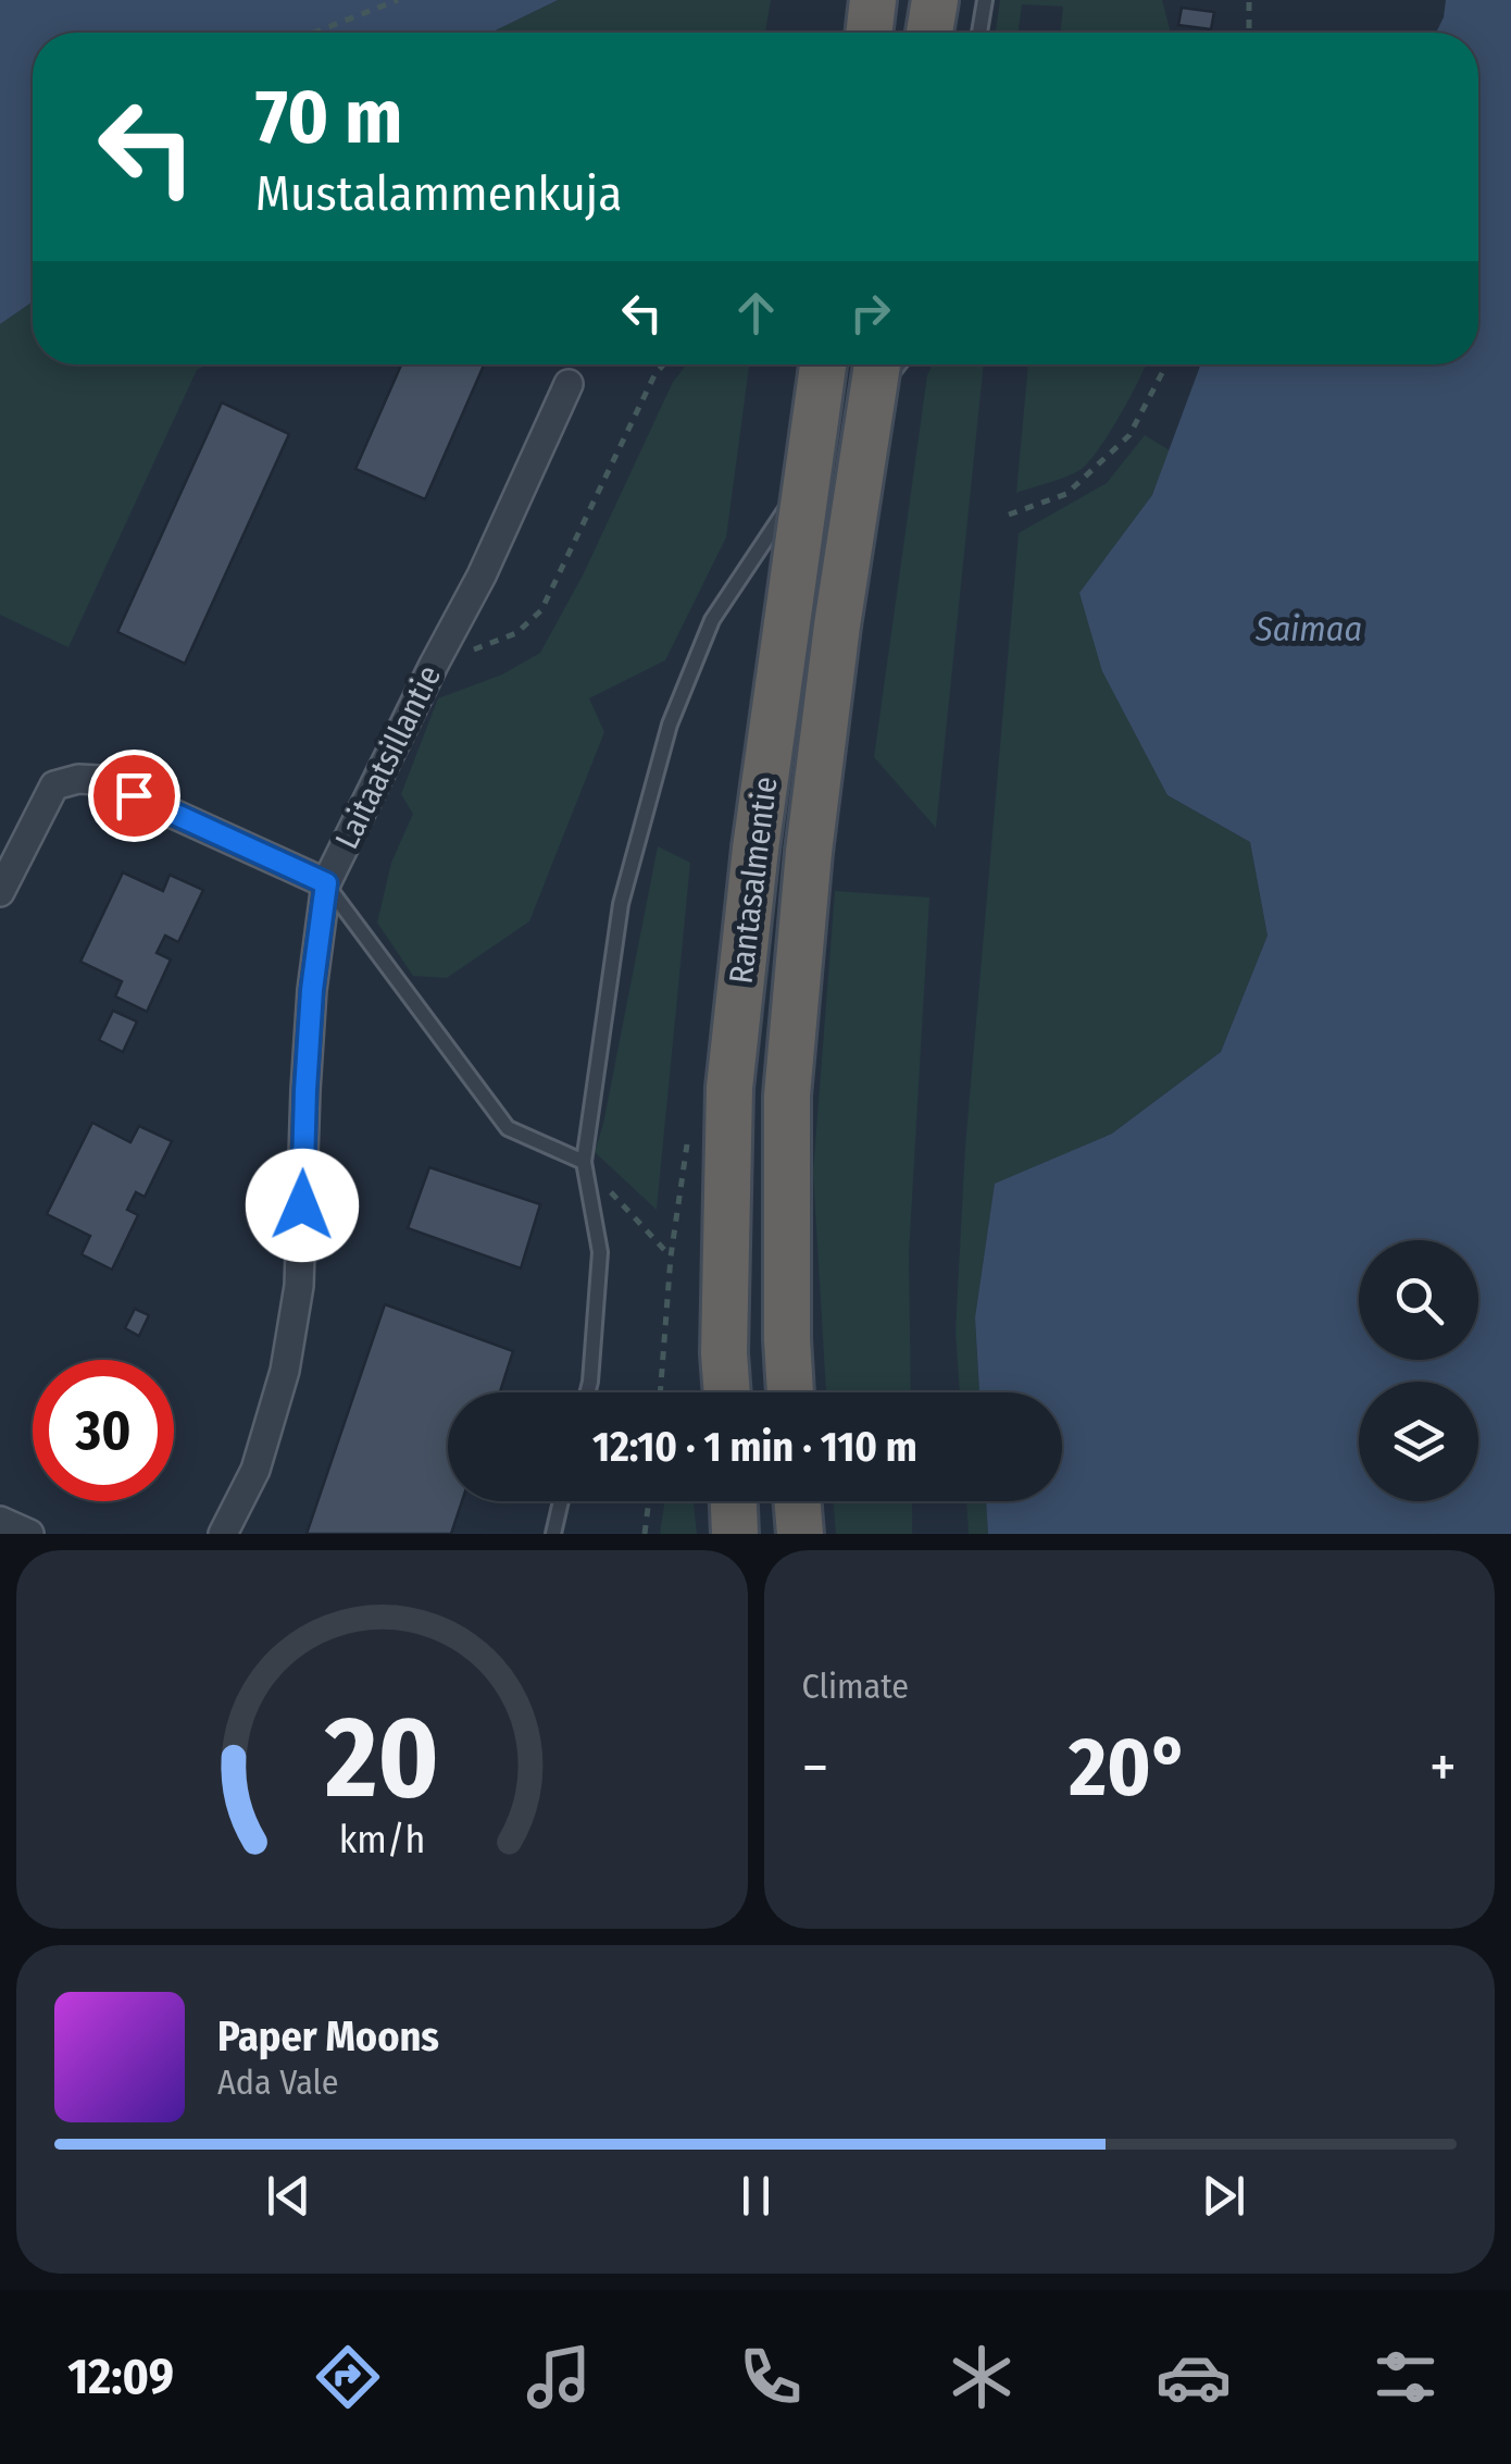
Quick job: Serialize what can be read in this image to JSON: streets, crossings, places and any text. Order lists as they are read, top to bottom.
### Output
{
  "streets": {
    "highway": ["Rantasalmentie"],
    "street": ["Laitaatsillantie"]
  },
  "water": ["Saimaa"],
  "page": {
    "turn": ["70 m", "Mustalammenkuja"],
    "limit": "30",
    "trip": "12:10 · 1 min · 110 m",
    "tile": "Climate",
    "heat": ["−", "20°", "+"],
    "song": ["Paper Moons", "Ada Vale"],
    "tabs": "12:09",
    "gauge": ["20", "km/h"]
  }
}
